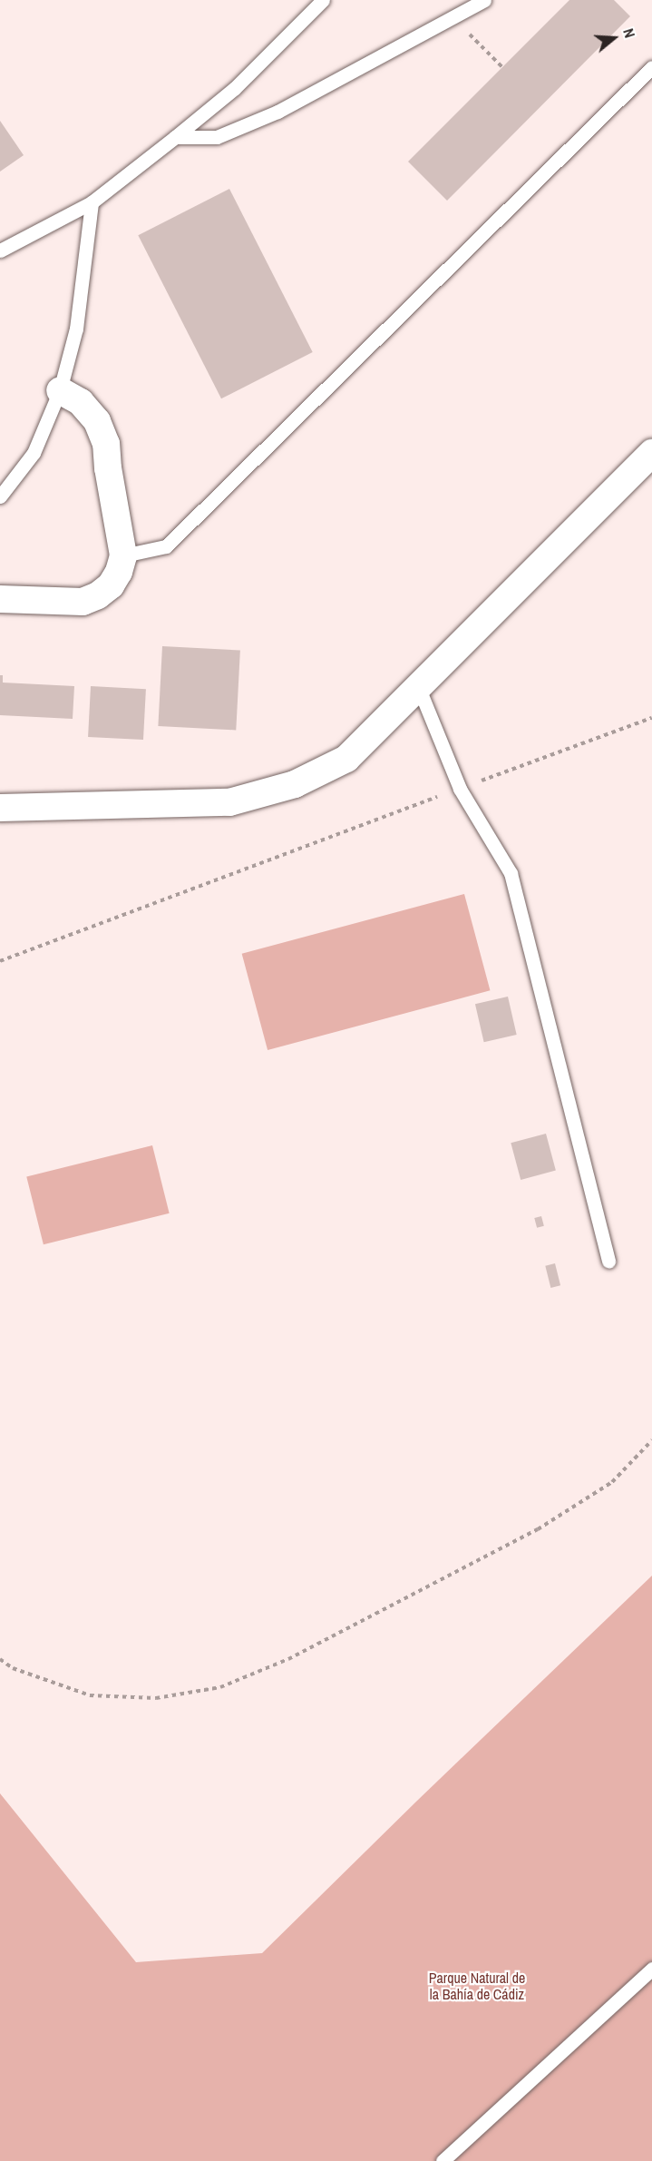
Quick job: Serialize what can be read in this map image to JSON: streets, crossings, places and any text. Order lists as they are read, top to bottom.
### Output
{
  "parks": ["Parque Natural de la Bahía de Cádiz"],
  "north": "right"
}
